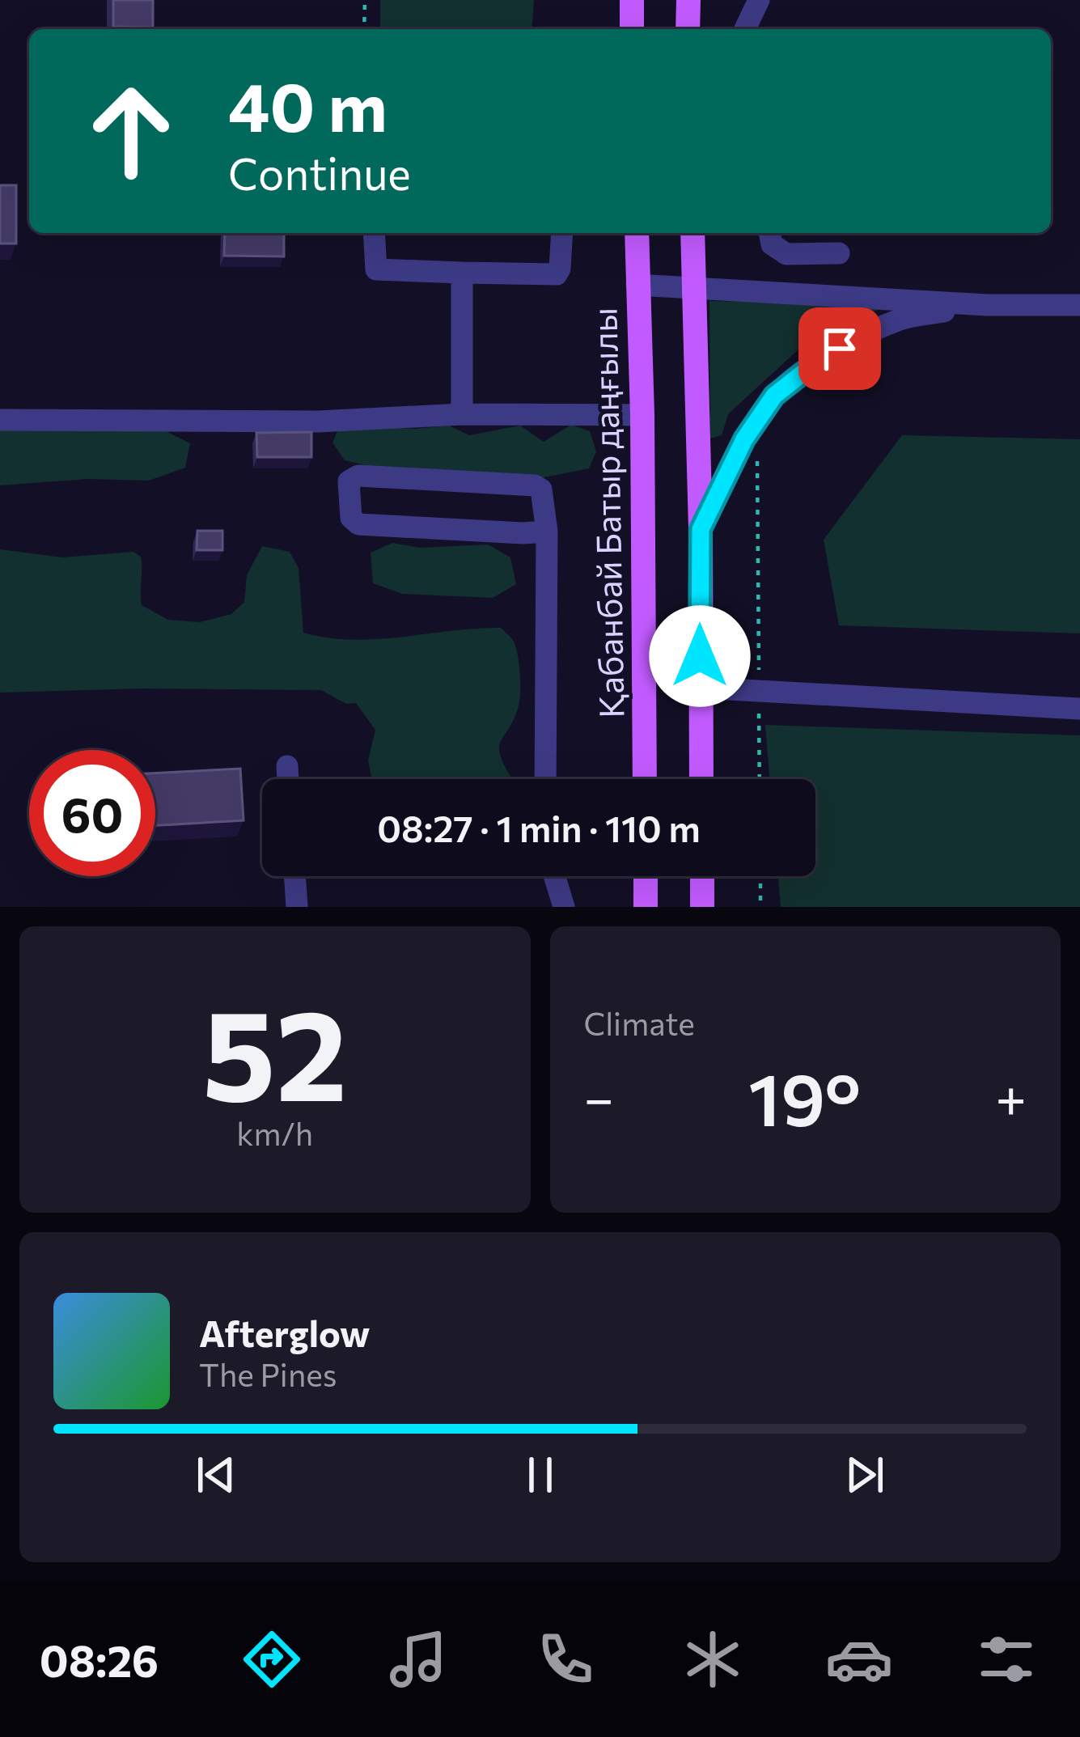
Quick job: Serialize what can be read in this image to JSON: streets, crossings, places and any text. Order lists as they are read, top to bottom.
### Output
{
  "streets": {
    "main road": ["Қабанбай Батыр даңғылы"]
  },
  "page": {
    "turn": ["40 m", "Continue"],
    "limit": "60",
    "trip": "08:27 · 1 min · 110 m",
    "tile": [
      ["52", "km/h"],
      "Climate"
    ],
    "heat": ["−", "19°", "+"],
    "song": ["Afterglow", "The Pines"],
    "tabs": "08:26"
  }
}
